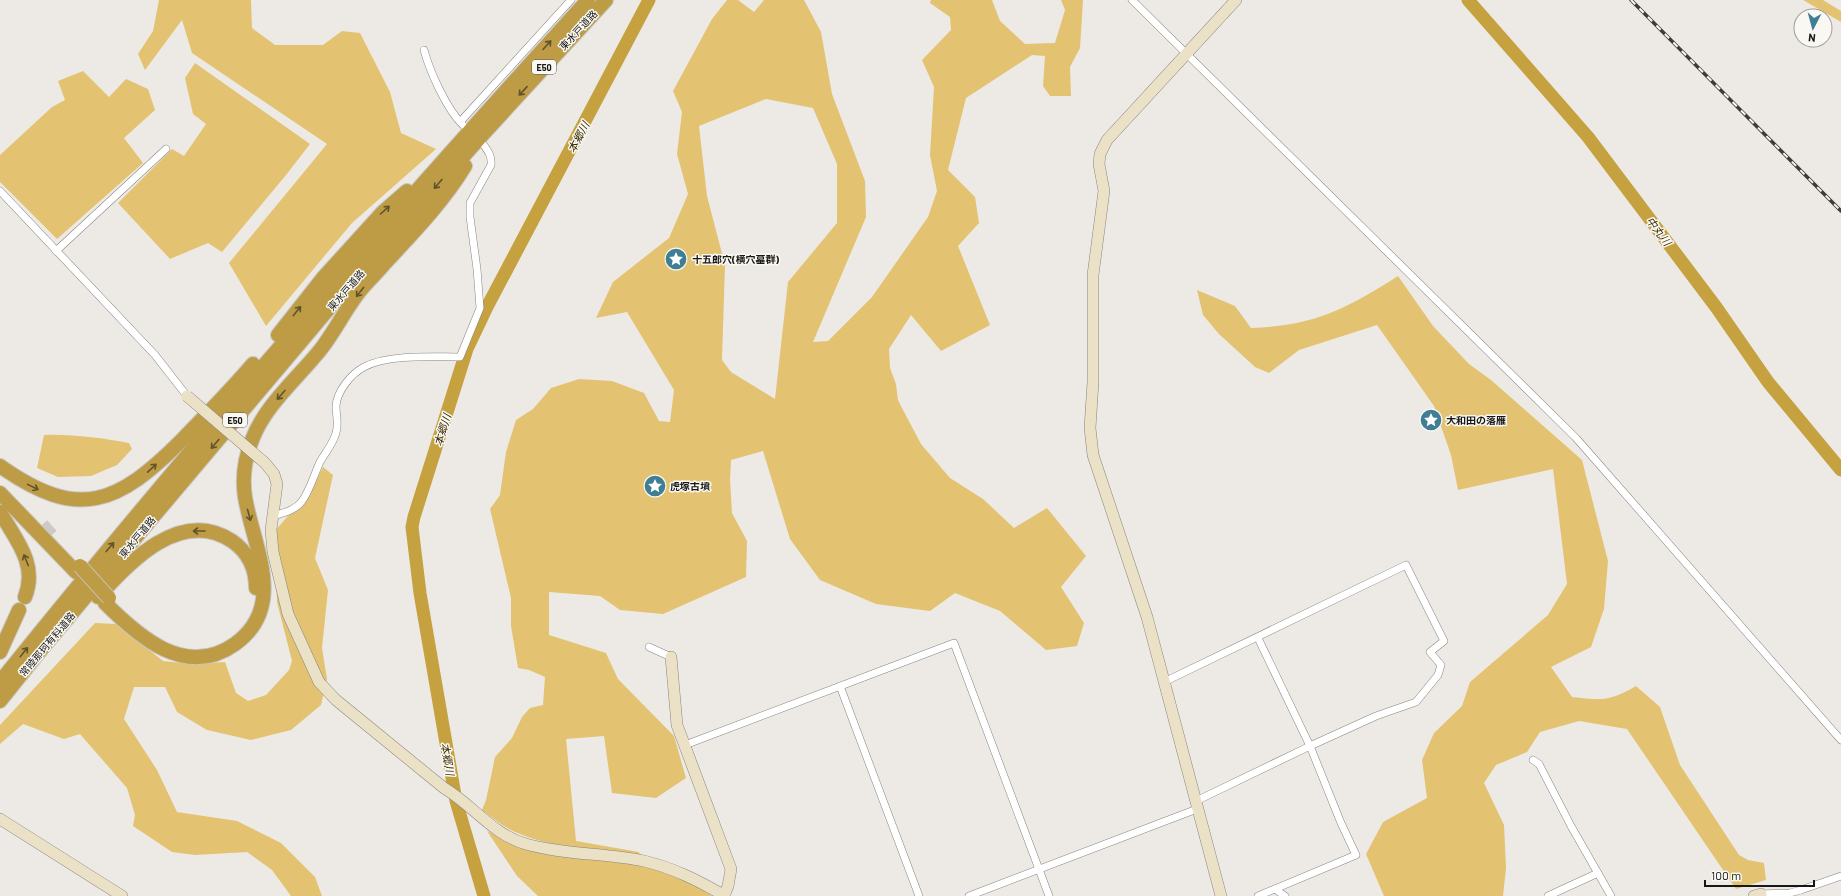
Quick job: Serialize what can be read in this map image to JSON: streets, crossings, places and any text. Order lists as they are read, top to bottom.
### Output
{
  "streets": {
    "highway": ["東水戸道路", "E50", "常陸那珂有料道路"]
  },
  "crossings": [
    ["東水戸道路", "常陸那珂有料道路"]
  ],
  "water": ["本郷川", "中丸川"],
  "places": {
    "place": ["十五郎穴(横穴墓群)", "大和田の落雁", "虎塚古墳"]
  },
  "scale_bar": "100 m",
  "north": "bottom"
}
